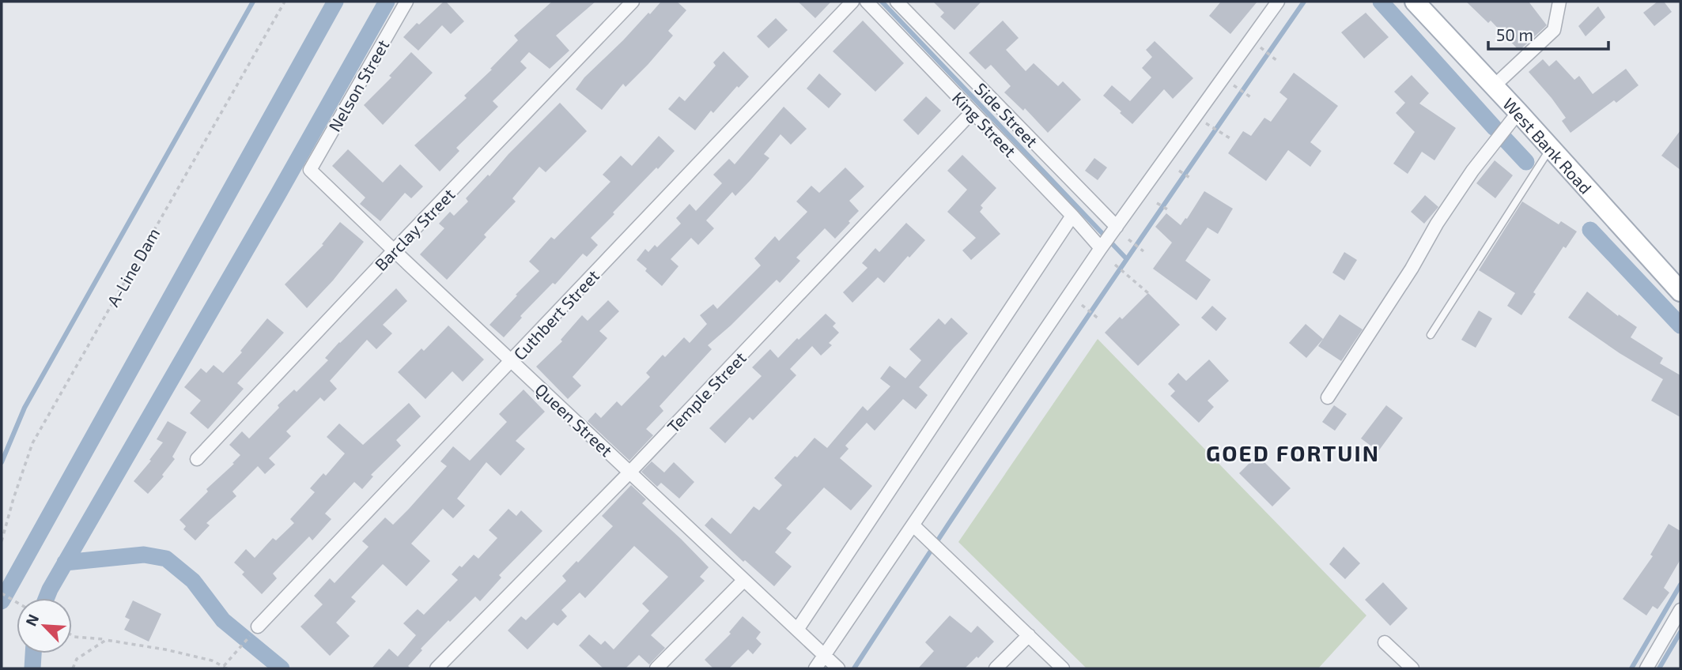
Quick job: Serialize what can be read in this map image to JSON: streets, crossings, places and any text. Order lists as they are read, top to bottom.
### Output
{
  "streets": {
    "main road": ["West Bank Road"],
    "street": [
      "Nelson Street",
      "Side Street",
      "King Street",
      "Barclay Street",
      "Cuthbert Street",
      "Temple Street",
      "Queen Street"
    ],
    "path": ["A-Line Dam"]
  },
  "crossings": [
    ["Nelson Street", "Queen Street"],
    ["King Street", "Temple Street"],
    ["Barclay Street", "Queen Street"],
    ["Cuthbert Street", "Queen Street"],
    ["Temple Street", "Queen Street"]
  ],
  "districts": ["GOED FORTUIN"],
  "scale_bar": "50 m",
  "north": "top left"
}
